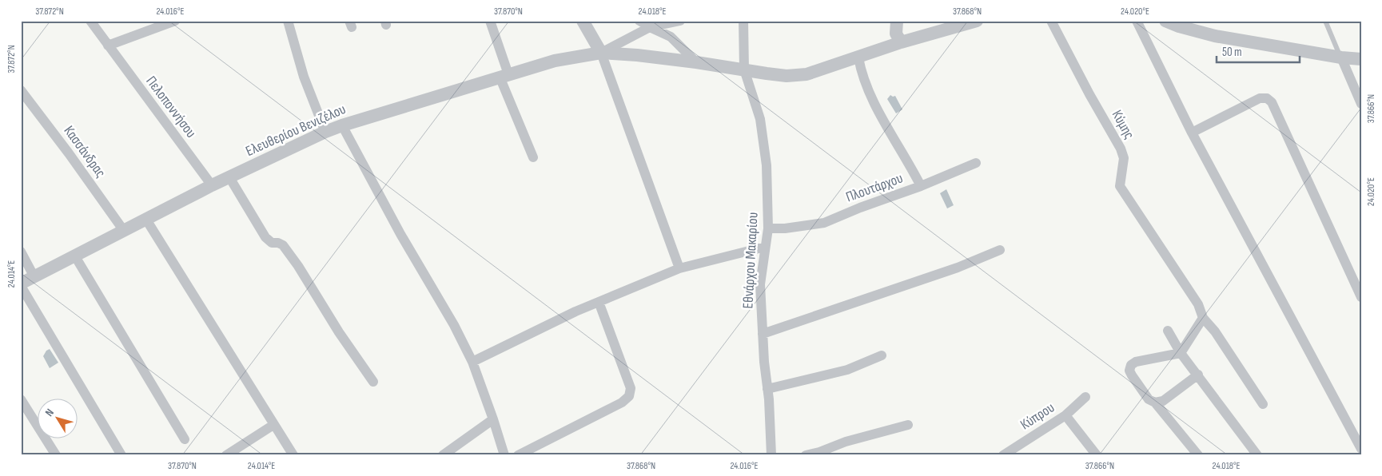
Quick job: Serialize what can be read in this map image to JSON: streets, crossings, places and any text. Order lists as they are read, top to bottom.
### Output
{
  "streets": {
    "street": [
      "Πελοποννήσου",
      "Κύμης",
      "Ελευθερίου Βενιζέλου",
      "Κασσάνδρας",
      "Πλουτάρχου",
      "Εθνάρχου Μακαρίου",
      "Κύπρου"
    ]
  },
  "crossings": [
    ["Πελοποννήσου", "Ελευθερίου Βενιζέλου"],
    ["Ελευθερίου Βενιζέλου", "Κασσάνδρας"],
    ["Ελευθερίου Βενιζέλου", "Πλουτάρχου"],
    ["Ελευθερίου Βενιζέλου", "Εθνάρχου Μακαρίου"],
    ["Πλουτάρχου", "Εθνάρχου Μακαρίου"]
  ],
  "scale_bar": "50 m",
  "north": "top left",
  "coordinates": [
    "37.872°N",
    "24.016°E",
    "37.870°N",
    "24.018°E",
    "37.868°N",
    "24.020°E",
    "37.866°N",
    "24.014°E"
  ]
}
